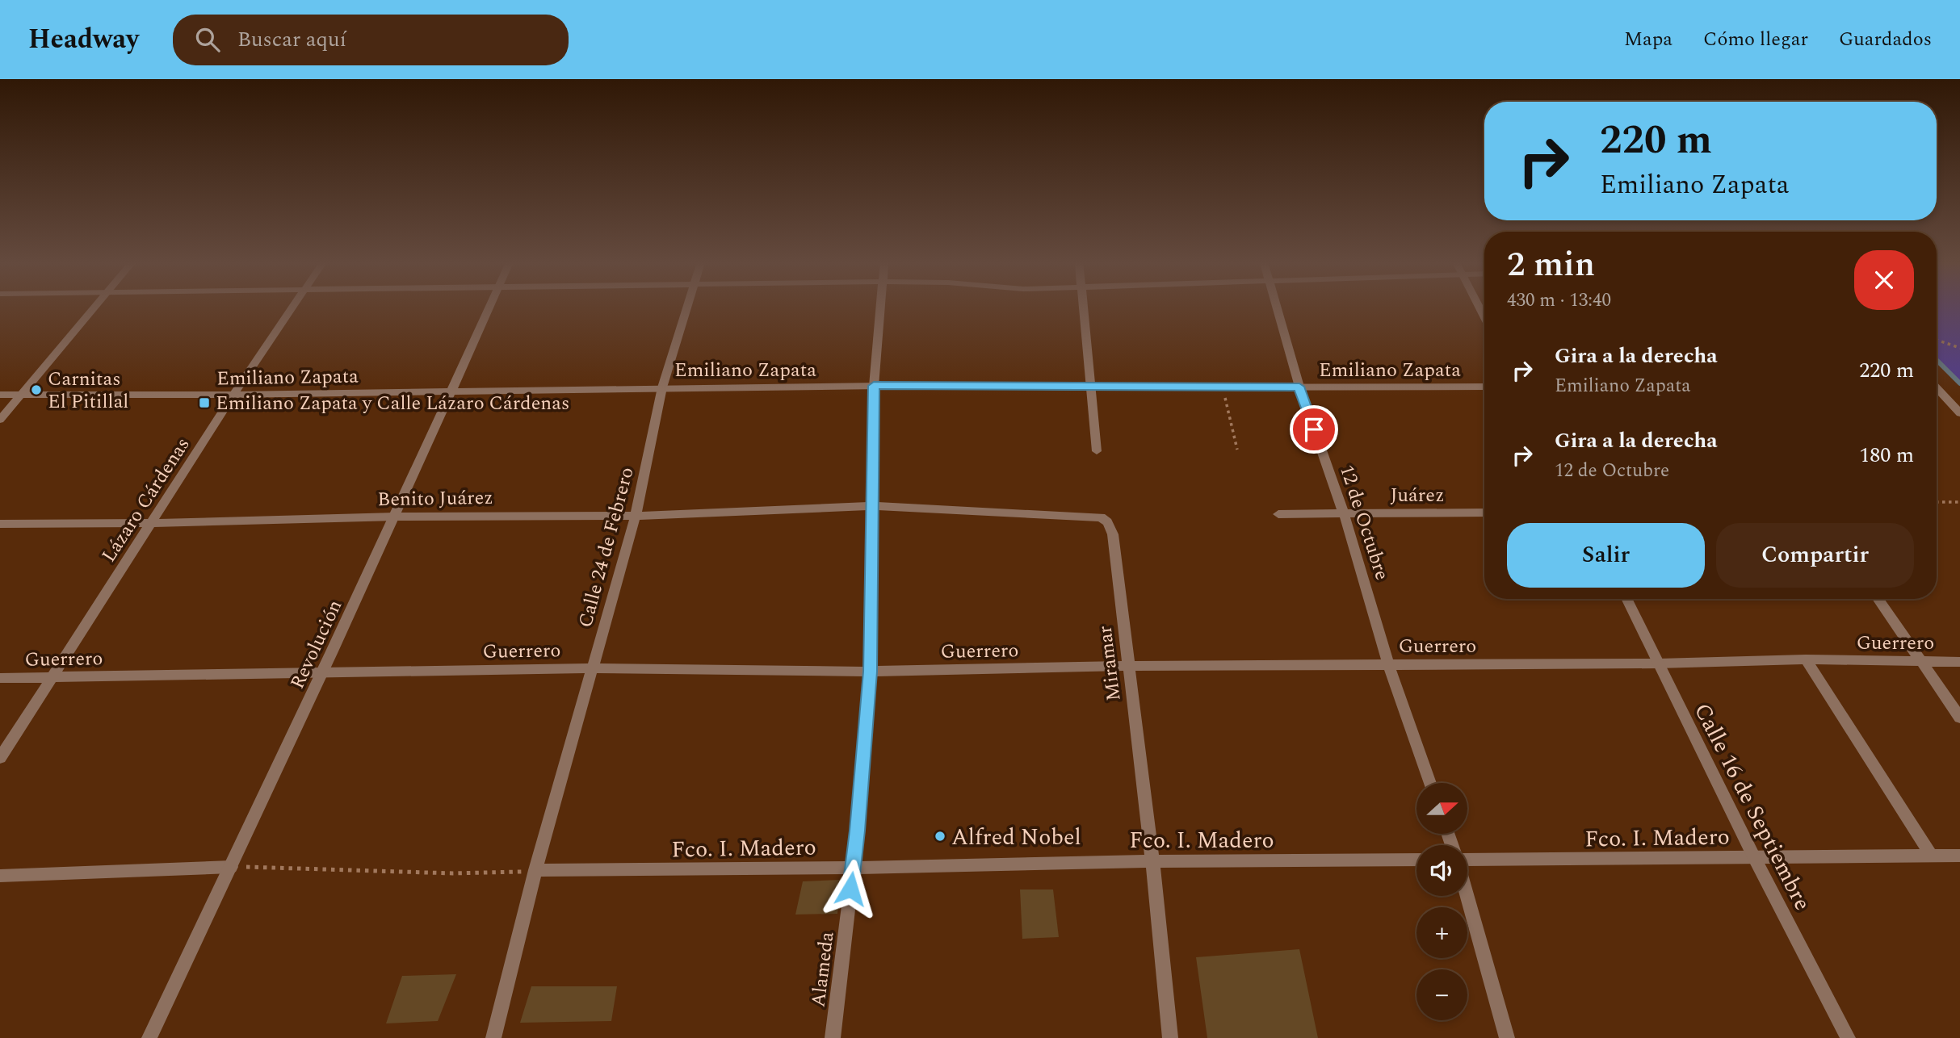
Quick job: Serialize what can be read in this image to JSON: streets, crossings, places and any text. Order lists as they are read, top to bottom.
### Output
{
  "streets": {
    "street": [
      "Emiliano Zapata",
      "Juárez",
      "Benito Juárez",
      "Lázaro Cárdenas",
      "12 de Octubre",
      "Calle 24 de Febrero",
      "Guerrero",
      "Revolución",
      "Miramar",
      "Calle 16 de Septiembre",
      "Fco. I. Madero",
      "Alameda"
    ]
  },
  "crossings": [
    ["Emiliano Zapata", "Lázaro Cárdenas"],
    ["Emiliano Zapata", "12 de Octubre"],
    ["Emiliano Zapata", "Calle 24 de Febrero"],
    ["Emiliano Zapata", "Revolución"],
    ["Emiliano Zapata", "Alameda"],
    ["Juárez", "12 de Octubre"],
    ["Benito Juárez", "Lázaro Cárdenas"],
    ["Benito Juárez", "Calle 24 de Febrero"],
    ["Benito Juárez", "Revolución"],
    ["Benito Juárez", "Miramar"],
    ["Benito Juárez", "Alameda"],
    ["Lázaro Cárdenas", "Guerrero"],
    ["12 de Octubre", "Guerrero"],
    ["Calle 24 de Febrero", "Guerrero"],
    ["Calle 24 de Febrero", "Fco. I. Madero"],
    ["Guerrero", "Revolución"],
    ["Guerrero", "Miramar"],
    ["Guerrero", "Calle 16 de Septiembre"],
    ["Guerrero", "Alameda"],
    ["Miramar", "Fco. I. Madero"],
    ["Miramar", "Alameda"],
    ["Calle 16 de Septiembre", "Fco. I. Madero"],
    ["Fco. I. Madero", "Alameda"]
  ],
  "places": {
    "other": ["Carnitas El Pitillal", "Alfred Nobel"],
    "transit": ["Emiliano Zapata y Calle Lázaro Cárdenas"]
  },
  "north": "right",
  "page": {
    "header": "Headway",
    "search": "Buscar aquí",
    "nav": ["Mapa", "Cómo llegar", "Guardados"],
    "turn": ["220 m", "Emiliano Zapata"],
    "heading": ["2 min", "430 m · 13:40"],
    "list": [
      {
        "name": "Gira a la derecha",
        "note": "Emiliano Zapata",
        "value": "220 m"
      },
      {
        "name": "Gira a la derecha",
        "note": "12 de Octubre",
        "value": "180 m"
      }
    ],
    "buttons": ["Salir", "Compartir"],
    "map_buttons": ["+", "−"]
  }
}
